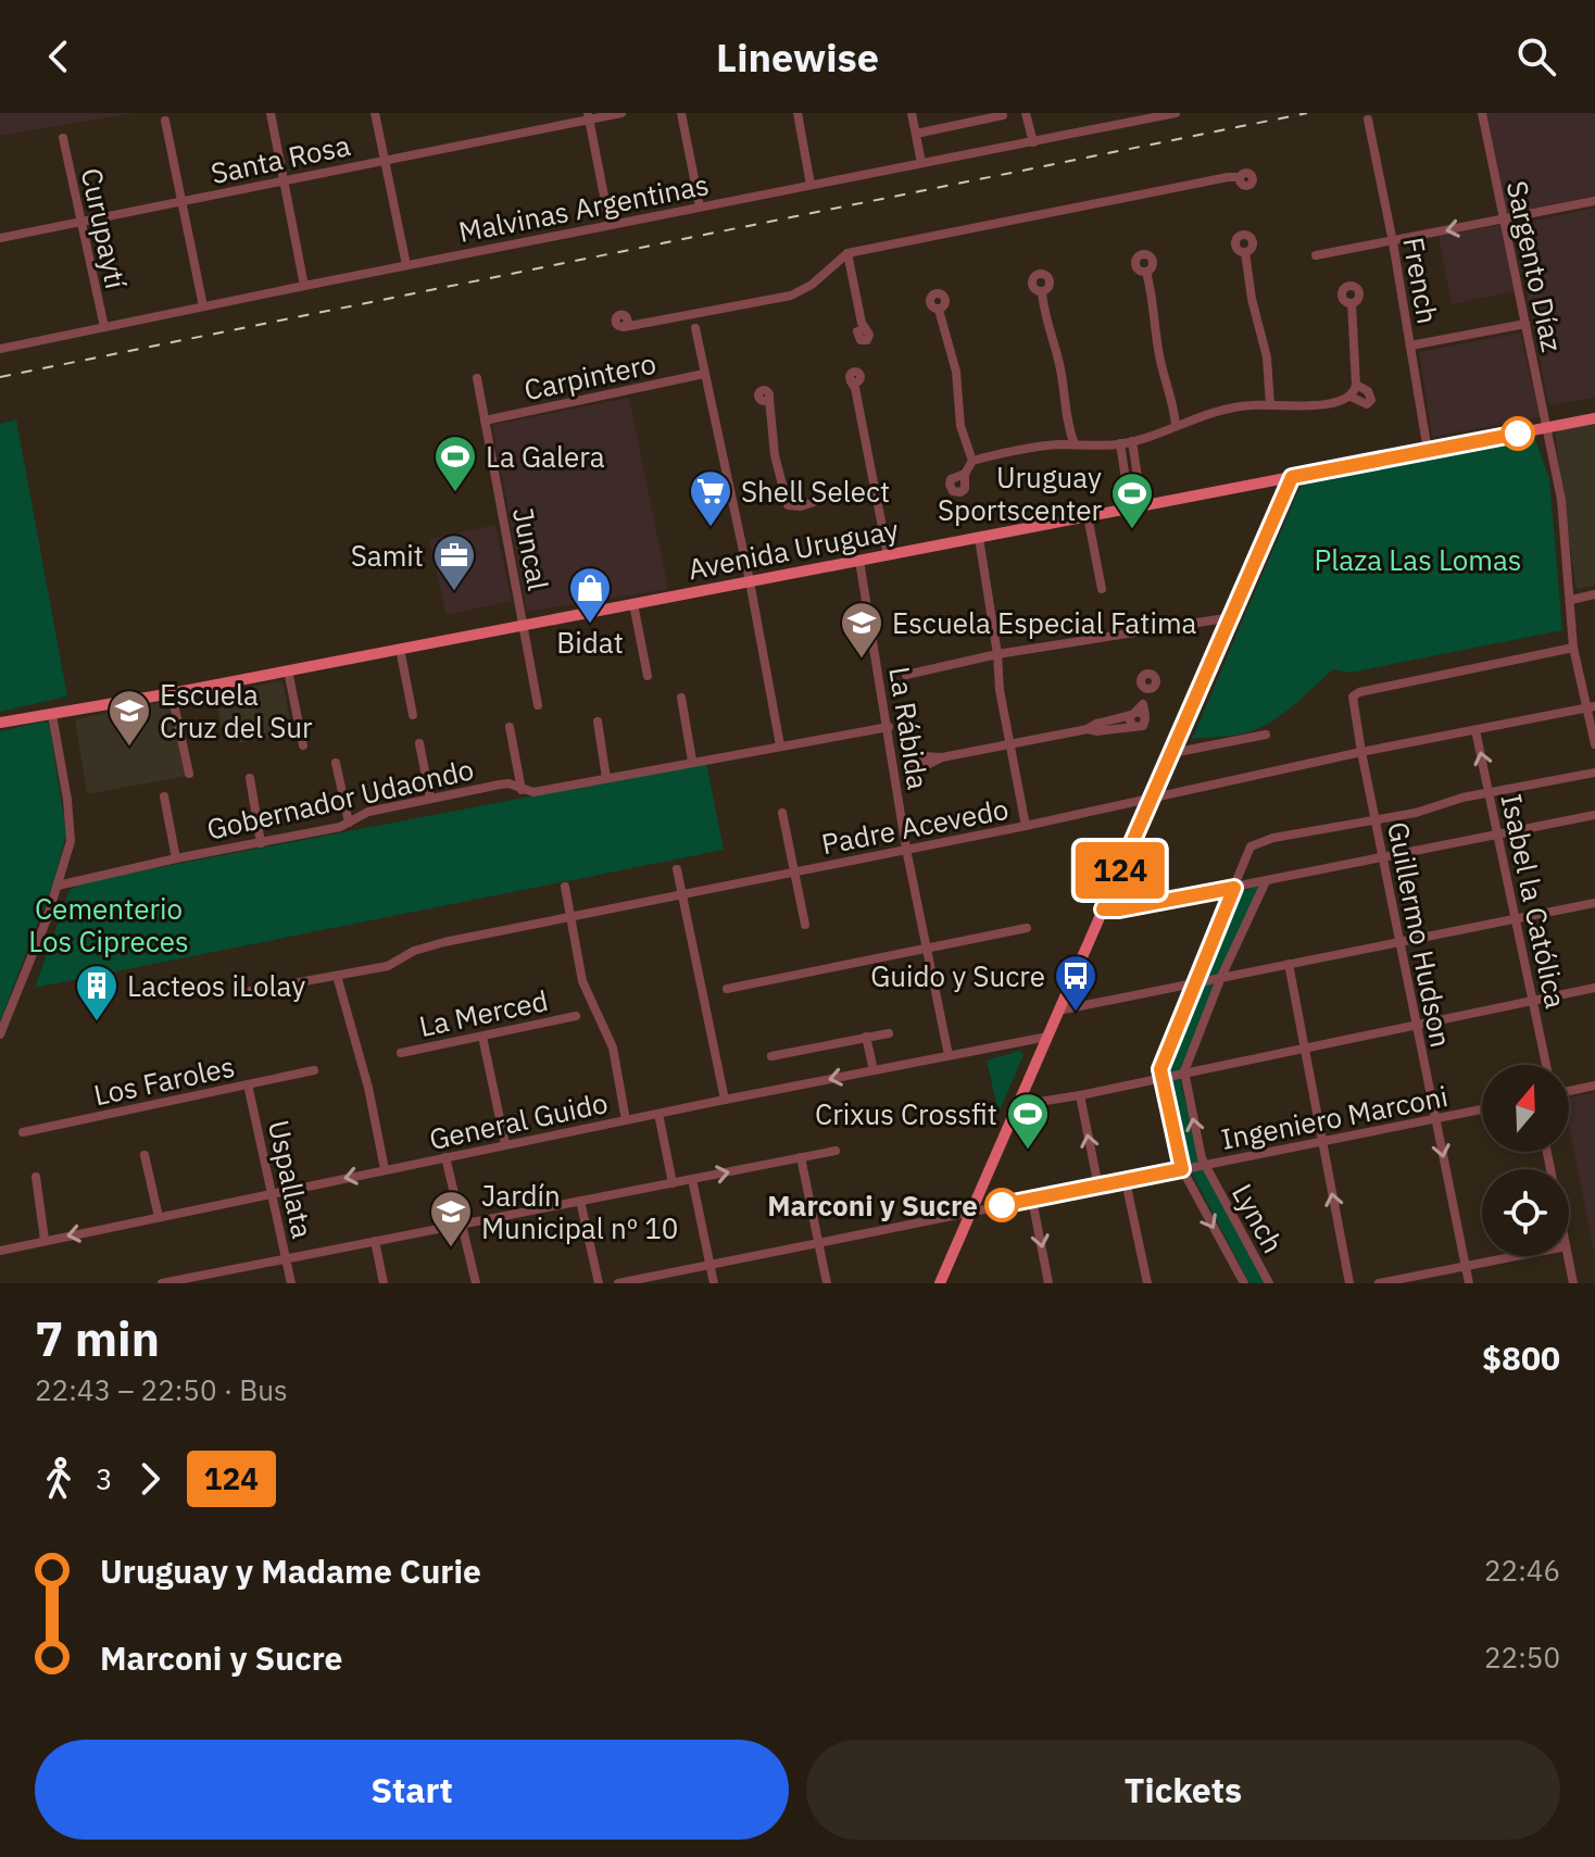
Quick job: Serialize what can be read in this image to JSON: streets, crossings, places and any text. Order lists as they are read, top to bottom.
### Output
{
  "streets": {
    "main road": ["Avenida Uruguay"],
    "street": [
      "Santa Rosa",
      "Malvinas Argentinas",
      "Curupaytí",
      "Sargento Díaz",
      "French",
      "Carpintero",
      "Juncal",
      "La Rábida",
      "Gobernador Udaondo",
      "Padre Acevedo",
      "Isabel la Católica",
      "Guillermo Hudson",
      "La Merced",
      "Los Faroles",
      "Ingeniero Marconi",
      "General Guido",
      "Uspallata",
      "Lynch"
    ]
  },
  "crossings": [
    ["Santa Rosa", "Curupaytí"],
    ["Malvinas Argentinas", "Curupaytí"],
    ["Sargento Díaz", "Avenida Uruguay"],
    ["Sargento Díaz", "Padre Acevedo"],
    ["Sargento Díaz", "Guillermo Hudson"],
    ["French", "Avenida Uruguay"],
    ["Carpintero", "Juncal"],
    ["Juncal", "Avenida Uruguay"],
    ["Avenida Uruguay", "La Rábida"],
    ["La Rábida", "Gobernador Udaondo"],
    ["La Rábida", "Padre Acevedo"],
    ["La Rábida", "General Guido"],
    ["Padre Acevedo", "Isabel la Católica"],
    ["Padre Acevedo", "Guillermo Hudson"],
    ["Guillermo Hudson", "Ingeniero Marconi"],
    ["Los Faroles", "Uspallata"],
    ["Ingeniero Marconi", "Lynch"],
    ["General Guido", "Uspallata"]
  ],
  "parks": ["Plaza Las Lomas", "Cementerio Los Cipreces"],
  "places": {
    "sports": ["La Galera", "Uruguay Sportscenter", "Crixus Crossfit"],
    "supermarket": ["Shell Select"],
    "office": ["Samit"],
    "shop": ["Bidat"],
    "school or university": ["Escuela Especial Fatima", "Escuela Cruz del Sur", "Jardín Municipal nº 10"],
    "bus stop": ["Guido y Sucre"],
    "building": ["Lacteos iLolay"],
    "other": ["Marconi y Sucre"]
  },
  "lines": ["bus line 124"],
  "north": "top",
  "page": {
    "header": "Linewise",
    "on_map": "124",
    "heading": ["7 min", "22:43 – 22:50 · Bus", "$800"],
    "legs": ["3", "124"],
    "list": [
      {
        "name": "Uruguay y Madame Curie",
        "value": "22:46"
      },
      {
        "name": "Marconi y Sucre",
        "value": "22:50"
      }
    ],
    "buttons": ["Start", "Tickets"]
  }
}
